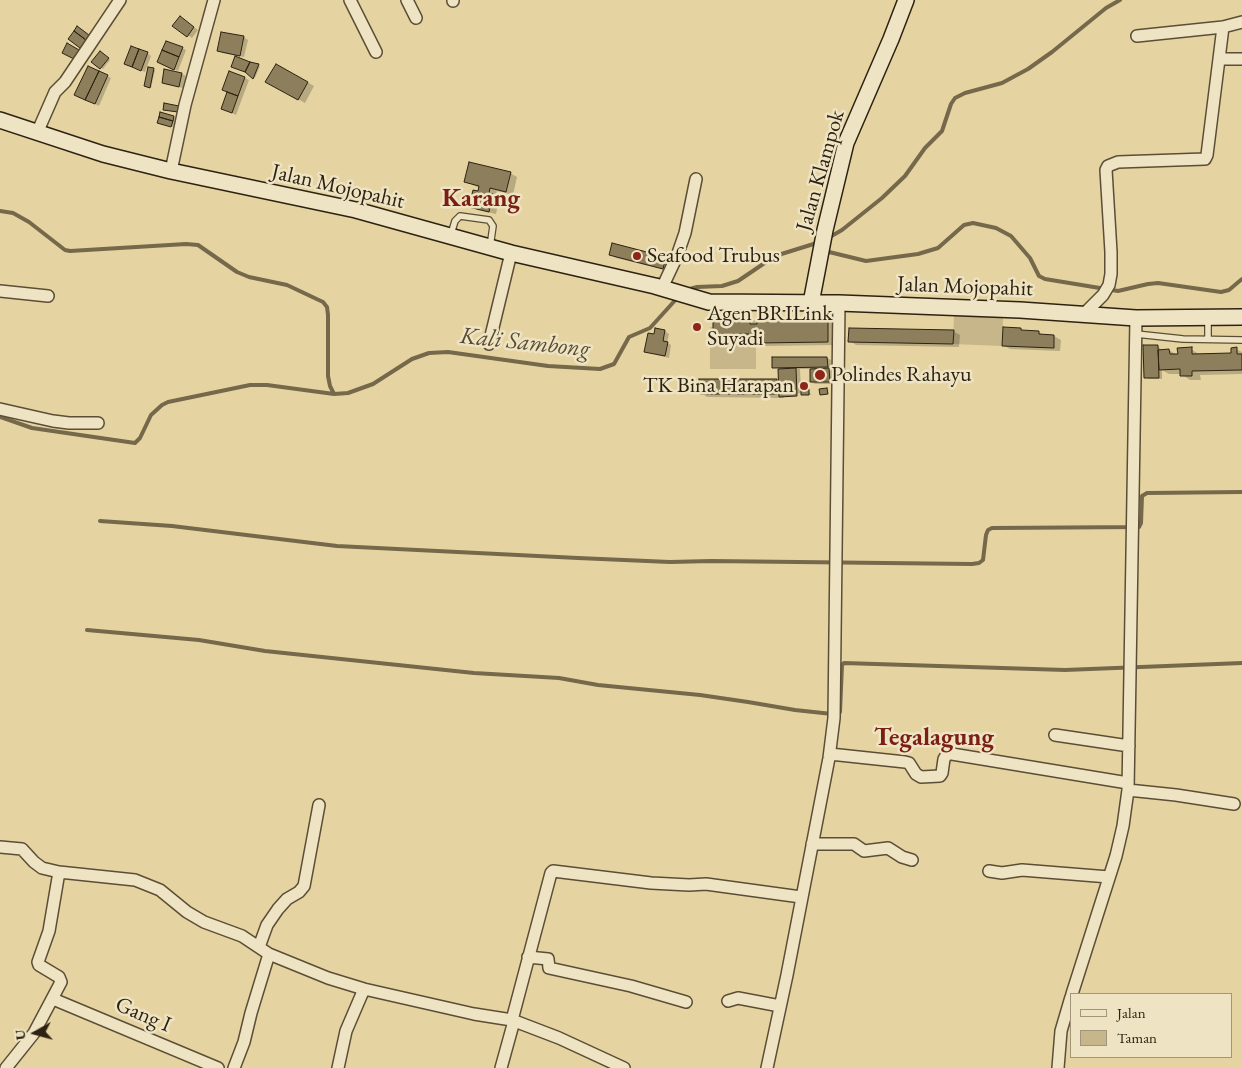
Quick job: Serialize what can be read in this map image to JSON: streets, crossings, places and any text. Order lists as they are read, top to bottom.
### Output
{
  "streets": {
    "street": ["Jalan Klampok", "Jalan Mojopahit", "Gang I"]
  },
  "crossings": [
    ["Jalan Klampok", "Jalan Mojopahit"]
  ],
  "districts": ["Karang", "Tegalagung"],
  "water": ["Kali Sambong"],
  "places": [
    "Seafood Trubus",
    "Agen BRILink Suyadi",
    "Polindes Rahayu",
    "TK Bina Harapan"
  ],
  "legend": ["Jalan", "Taman"],
  "north": "left"
}
